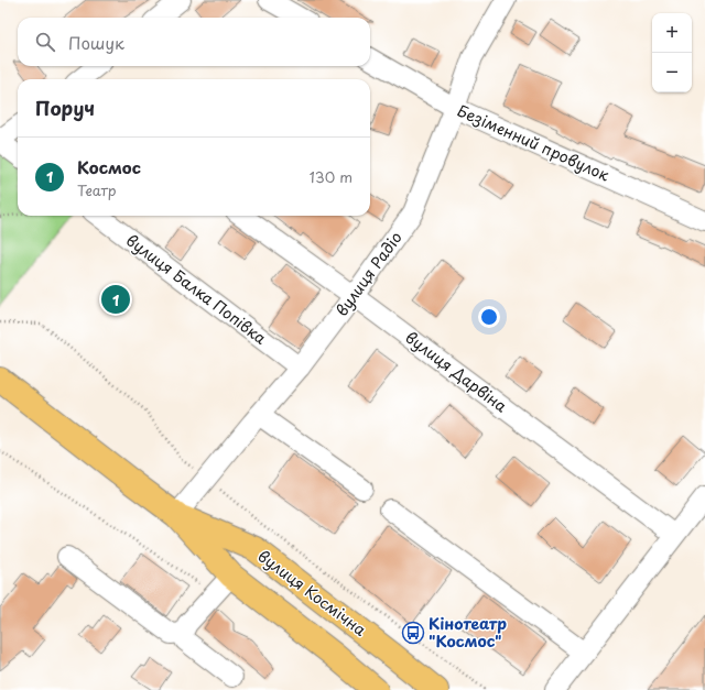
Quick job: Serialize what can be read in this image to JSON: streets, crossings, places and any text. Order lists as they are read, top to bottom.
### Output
{
  "streets": {
    "main road": ["вулиця Космічна"],
    "street": [
      "Безіменний провулок",
      "вулиця Радіо",
      "вулиця Балка Попівка",
      "вулиця Дарвіна"
    ]
  },
  "crossings": [
    ["Безіменний провулок", "вулиця Радіо"],
    ["вулиця Радіо", "вулиця Балка Попівка"],
    ["вулиця Радіо", "вулиця Дарвіна"],
    ["вулиця Радіо", "вулиця Космічна"]
  ],
  "places": {
    "bus stop": ["Кінотеатр \"Космос\""]
  },
  "page": {
    "map_buttons": ["+", "−"],
    "search": "Пошук",
    "heading": "Поруч",
    "list": [
      {
        "mark": "1",
        "name": "Космос",
        "note": "Театр",
        "value": "130 m"
      }
    ],
    "pins": "1"
  }
}
